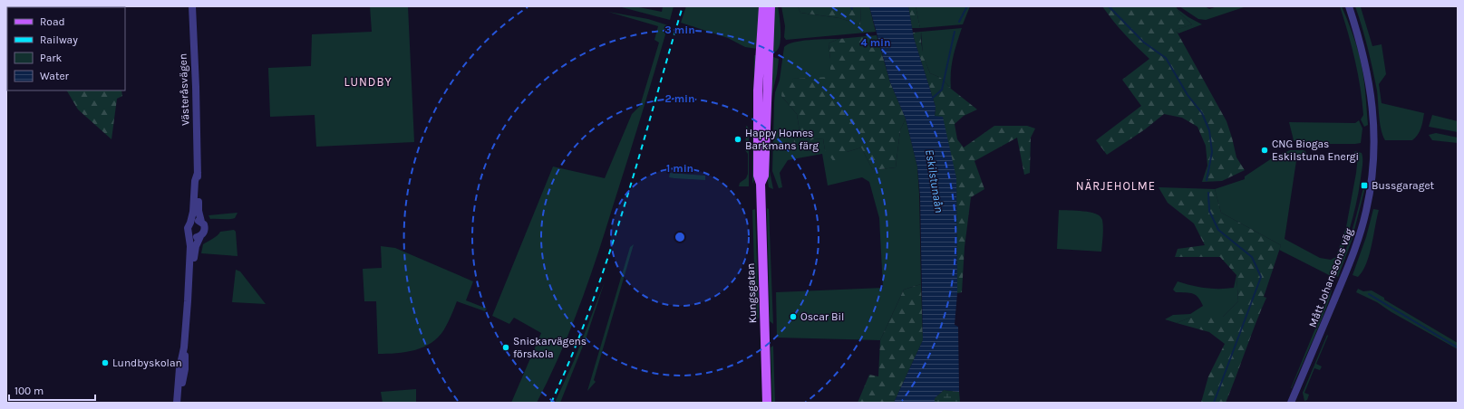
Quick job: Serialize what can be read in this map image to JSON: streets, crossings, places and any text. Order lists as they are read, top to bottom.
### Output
{
  "streets": {
    "main road": ["Kungsgatan"],
    "street": ["Västeråsvägen", "Mått Johanssons väg"]
  },
  "districts": ["LUNDBY", "NÄRJEHOLME"],
  "water": ["Eskilstunaån"],
  "places": {
    "other": [
      "Happy Homes Barkmans färg",
      "CNG Biogas Eskilstuna Energi",
      "Oscar Bil",
      "Snickarvägens förskola",
      "Lundbyskolan"
    ],
    "transit": ["Bussgaraget"]
  },
  "legend": [
    "Road",
    "Railway",
    "Park",
    "Water"
  ],
  "scale_bar": "100 m",
  "rings": [
    "3 min",
    "4 min",
    "2 min",
    "1 min"
  ]
}
